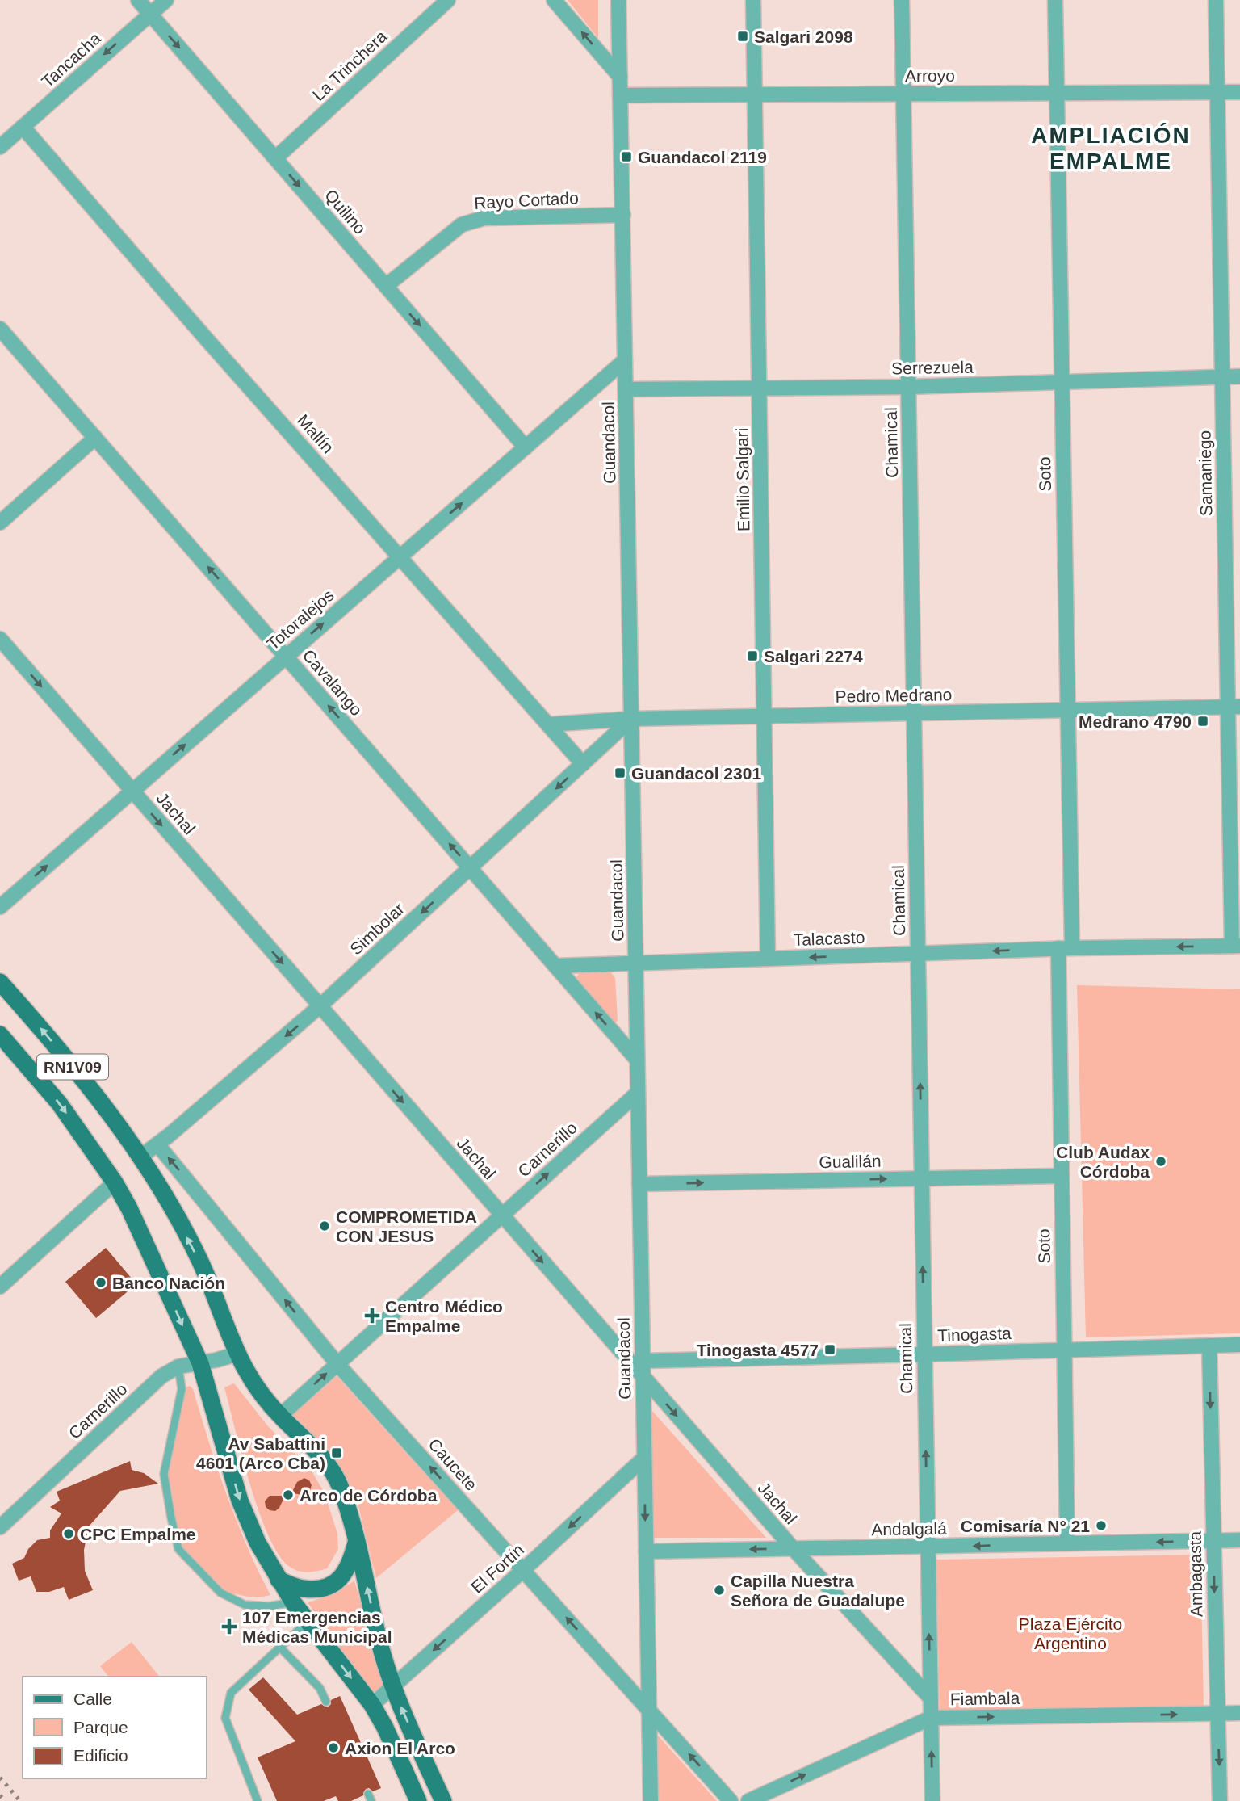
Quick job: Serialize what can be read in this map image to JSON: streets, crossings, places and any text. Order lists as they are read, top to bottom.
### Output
{
  "streets": {
    "main road": ["RN1V09"],
    "street": [
      "Tancacha",
      "La Trinchera",
      "Arroyo",
      "Rayo Cortado",
      "Quilino",
      "Serrezuela",
      "Mallín",
      "Guandacol",
      "Chamical",
      "Samaniego",
      "Soto",
      "Emilio Salgari",
      "Totoralejos",
      "Cavalango",
      "Pedro Medrano",
      "Jachal",
      "Simbolar",
      "Talacasto",
      "Carnerillo",
      "Gualilán",
      "Tinogasta",
      "Caucete",
      "Andalgalá",
      "El Fortín",
      "Ambagasta",
      "Fiambala"
    ]
  },
  "crossings": [
    ["Tancacha", "Quilino"],
    ["Tancacha", "Mallín"],
    ["La Trinchera", "Quilino"],
    ["Arroyo", "Guandacol"],
    ["Arroyo", "Chamical"],
    ["Arroyo", "Samaniego"],
    ["Arroyo", "Soto"],
    ["Arroyo", "Emilio Salgari"],
    ["Rayo Cortado", "Quilino"],
    ["Rayo Cortado", "Guandacol"],
    ["Quilino", "Totoralejos"],
    ["Serrezuela", "Guandacol"],
    ["Serrezuela", "Chamical"],
    ["Serrezuela", "Samaniego"],
    ["Serrezuela", "Soto"],
    ["Serrezuela", "Emilio Salgari"],
    ["Mallín", "Totoralejos"],
    ["Mallín", "Pedro Medrano"],
    ["Mallín", "Simbolar"],
    ["Guandacol", "Totoralejos"],
    ["Guandacol", "Cavalango"],
    ["Guandacol", "Pedro Medrano"],
    ["Guandacol", "Jachal"],
    ["Guandacol", "Simbolar"],
    ["Guandacol", "Talacasto"],
    ["Guandacol", "Carnerillo"],
    ["Guandacol", "Gualilán"],
    ["Guandacol", "Tinogasta"],
    ["Guandacol", "Caucete"],
    ["Guandacol", "Andalgalá"],
    ["Guandacol", "El Fortín"],
    ["Chamical", "Pedro Medrano"],
    ["Chamical", "Jachal"],
    ["Chamical", "Talacasto"],
    ["Chamical", "Gualilán"],
    ["Chamical", "Tinogasta"],
    ["Chamical", "Andalgalá"],
    ["Chamical", "Fiambala"],
    ["Samaniego", "Pedro Medrano"],
    ["Samaniego", "Talacasto"],
    ["Soto", "Pedro Medrano"],
    ["Soto", "Talacasto"],
    ["Soto", "Gualilán"],
    ["Soto", "Tinogasta"],
    ["Soto", "Andalgalá"],
    ["Emilio Salgari", "Pedro Medrano"],
    ["Emilio Salgari", "Talacasto"],
    ["Totoralejos", "Cavalango"],
    ["Totoralejos", "Jachal"],
    ["Cavalango", "Simbolar"],
    ["Cavalango", "Talacasto"],
    ["Pedro Medrano", "Simbolar"],
    ["Jachal", "Simbolar"],
    ["Jachal", "Carnerillo"],
    ["Jachal", "Andalgalá"],
    ["Simbolar", "RN1V09"],
    ["Simbolar", "Caucete"],
    ["RN1V09", "Carnerillo"],
    ["RN1V09", "El Fortín"],
    ["Carnerillo", "Caucete"],
    ["Tinogasta", "Ambagasta"],
    ["Caucete", "El Fortín"],
    ["Andalgalá", "Ambagasta"],
    ["Ambagasta", "Fiambala"]
  ],
  "one_way": [
    "Tancacha",
    "Quilino",
    "Chamical",
    "Totoralejos",
    "Cavalango",
    "Jachal",
    "Simbolar",
    "Talacasto",
    "Gualilán",
    "Caucete",
    "Andalgalá",
    "El Fortín",
    "Ambagasta",
    "Fiambala"
  ],
  "districts": ["AMPLIACIÓN EMPALME"],
  "parks": ["Plaza Ejército Argentino"],
  "places": {
    "transit": [
      "Salgari 2098",
      "Guandacol 2119",
      "Salgari 2274",
      "Medrano 4790",
      "Guandacol 2301",
      "Tinogasta 4577",
      "Av Sabattini 4601 (Arco Cba)"
    ],
    "other": [
      "Club Audax Córdoba",
      "COMPROMETIDA CON JESUS",
      "Banco Nación",
      "Arco de Córdoba",
      "Comisaría N° 21",
      "CPC Empalme",
      "Capilla Nuestra Señora de Guadalupe",
      "Axion El Arco"
    ],
    "health": ["Centro Médico Empalme", "107 Emergencias Médicas Municipal"]
  },
  "legend": ["Calle", "Parque", "Edificio"]
}
